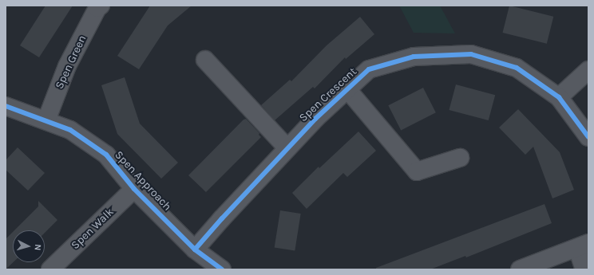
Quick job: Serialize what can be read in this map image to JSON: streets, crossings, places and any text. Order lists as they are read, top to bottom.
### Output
{
  "streets": {
    "street": [
      "Spen Green",
      "Spen Crescent",
      "Spen Approach",
      "Spen Walk"
    ]
  },
  "crossings": [
    ["Spen Green", "Spen Approach"],
    ["Spen Crescent", "Spen Approach"],
    ["Spen Approach", "Spen Walk"]
  ],
  "north": "right"
}
